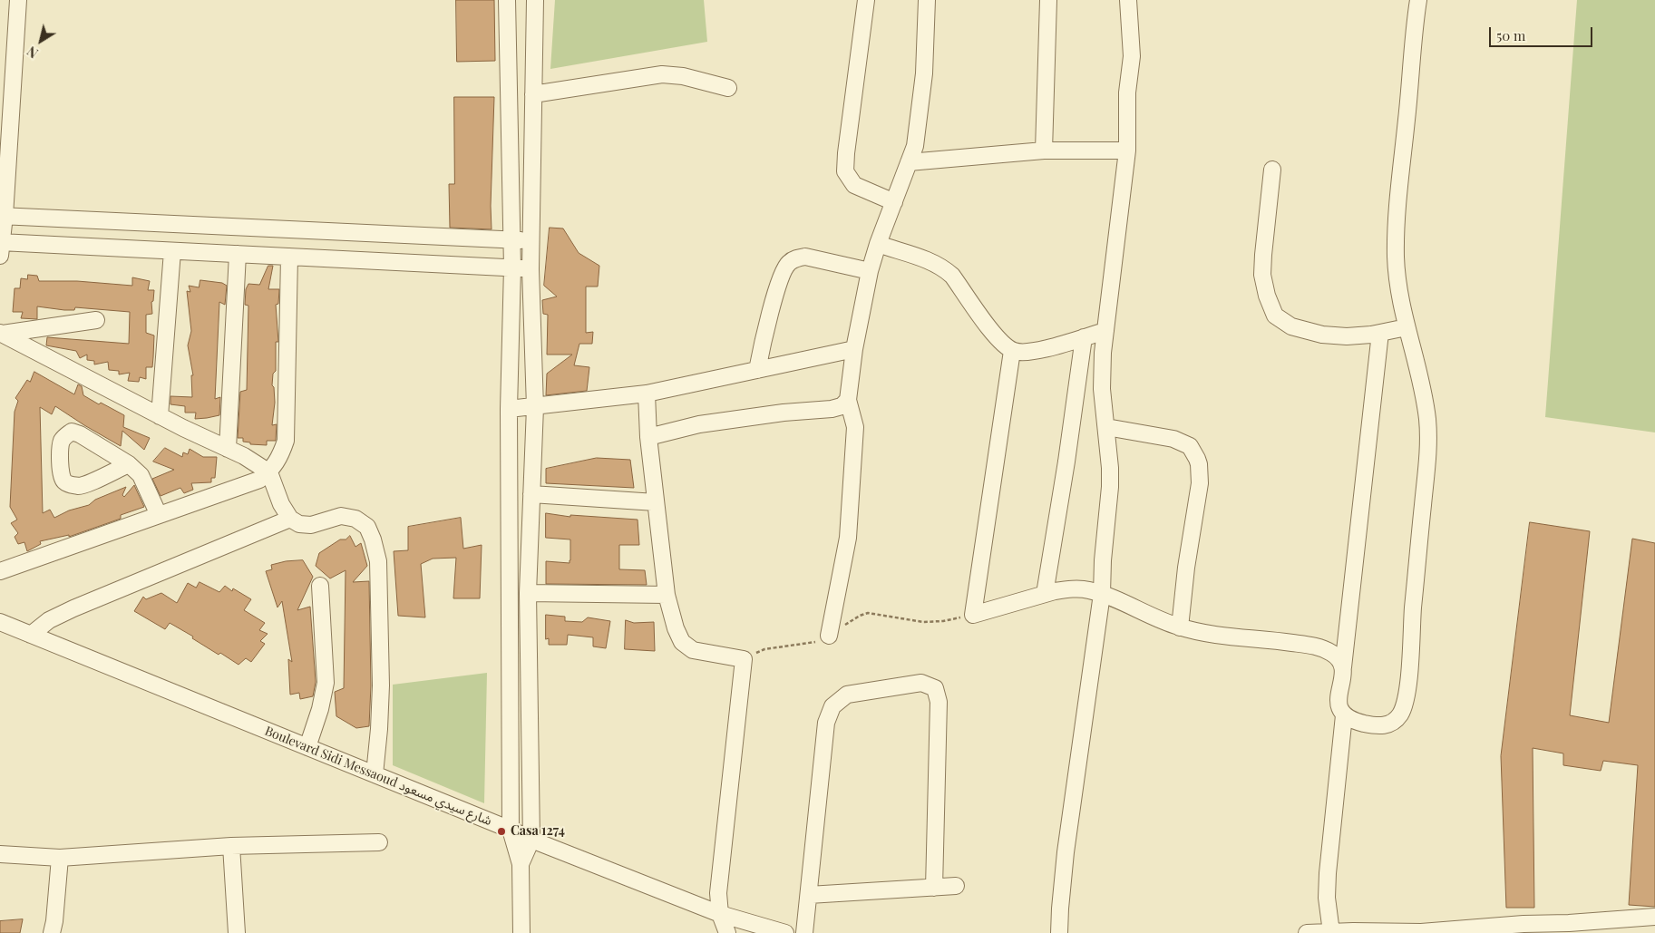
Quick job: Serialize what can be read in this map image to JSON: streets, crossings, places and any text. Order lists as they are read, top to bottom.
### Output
{
  "streets": {
    "street": ["Boulevard Sidi Messaoud شارع سيدي مسعود"]
  },
  "places": ["Casa 1274"],
  "scale_bar": "50 m",
  "north": "bottom left"
}
